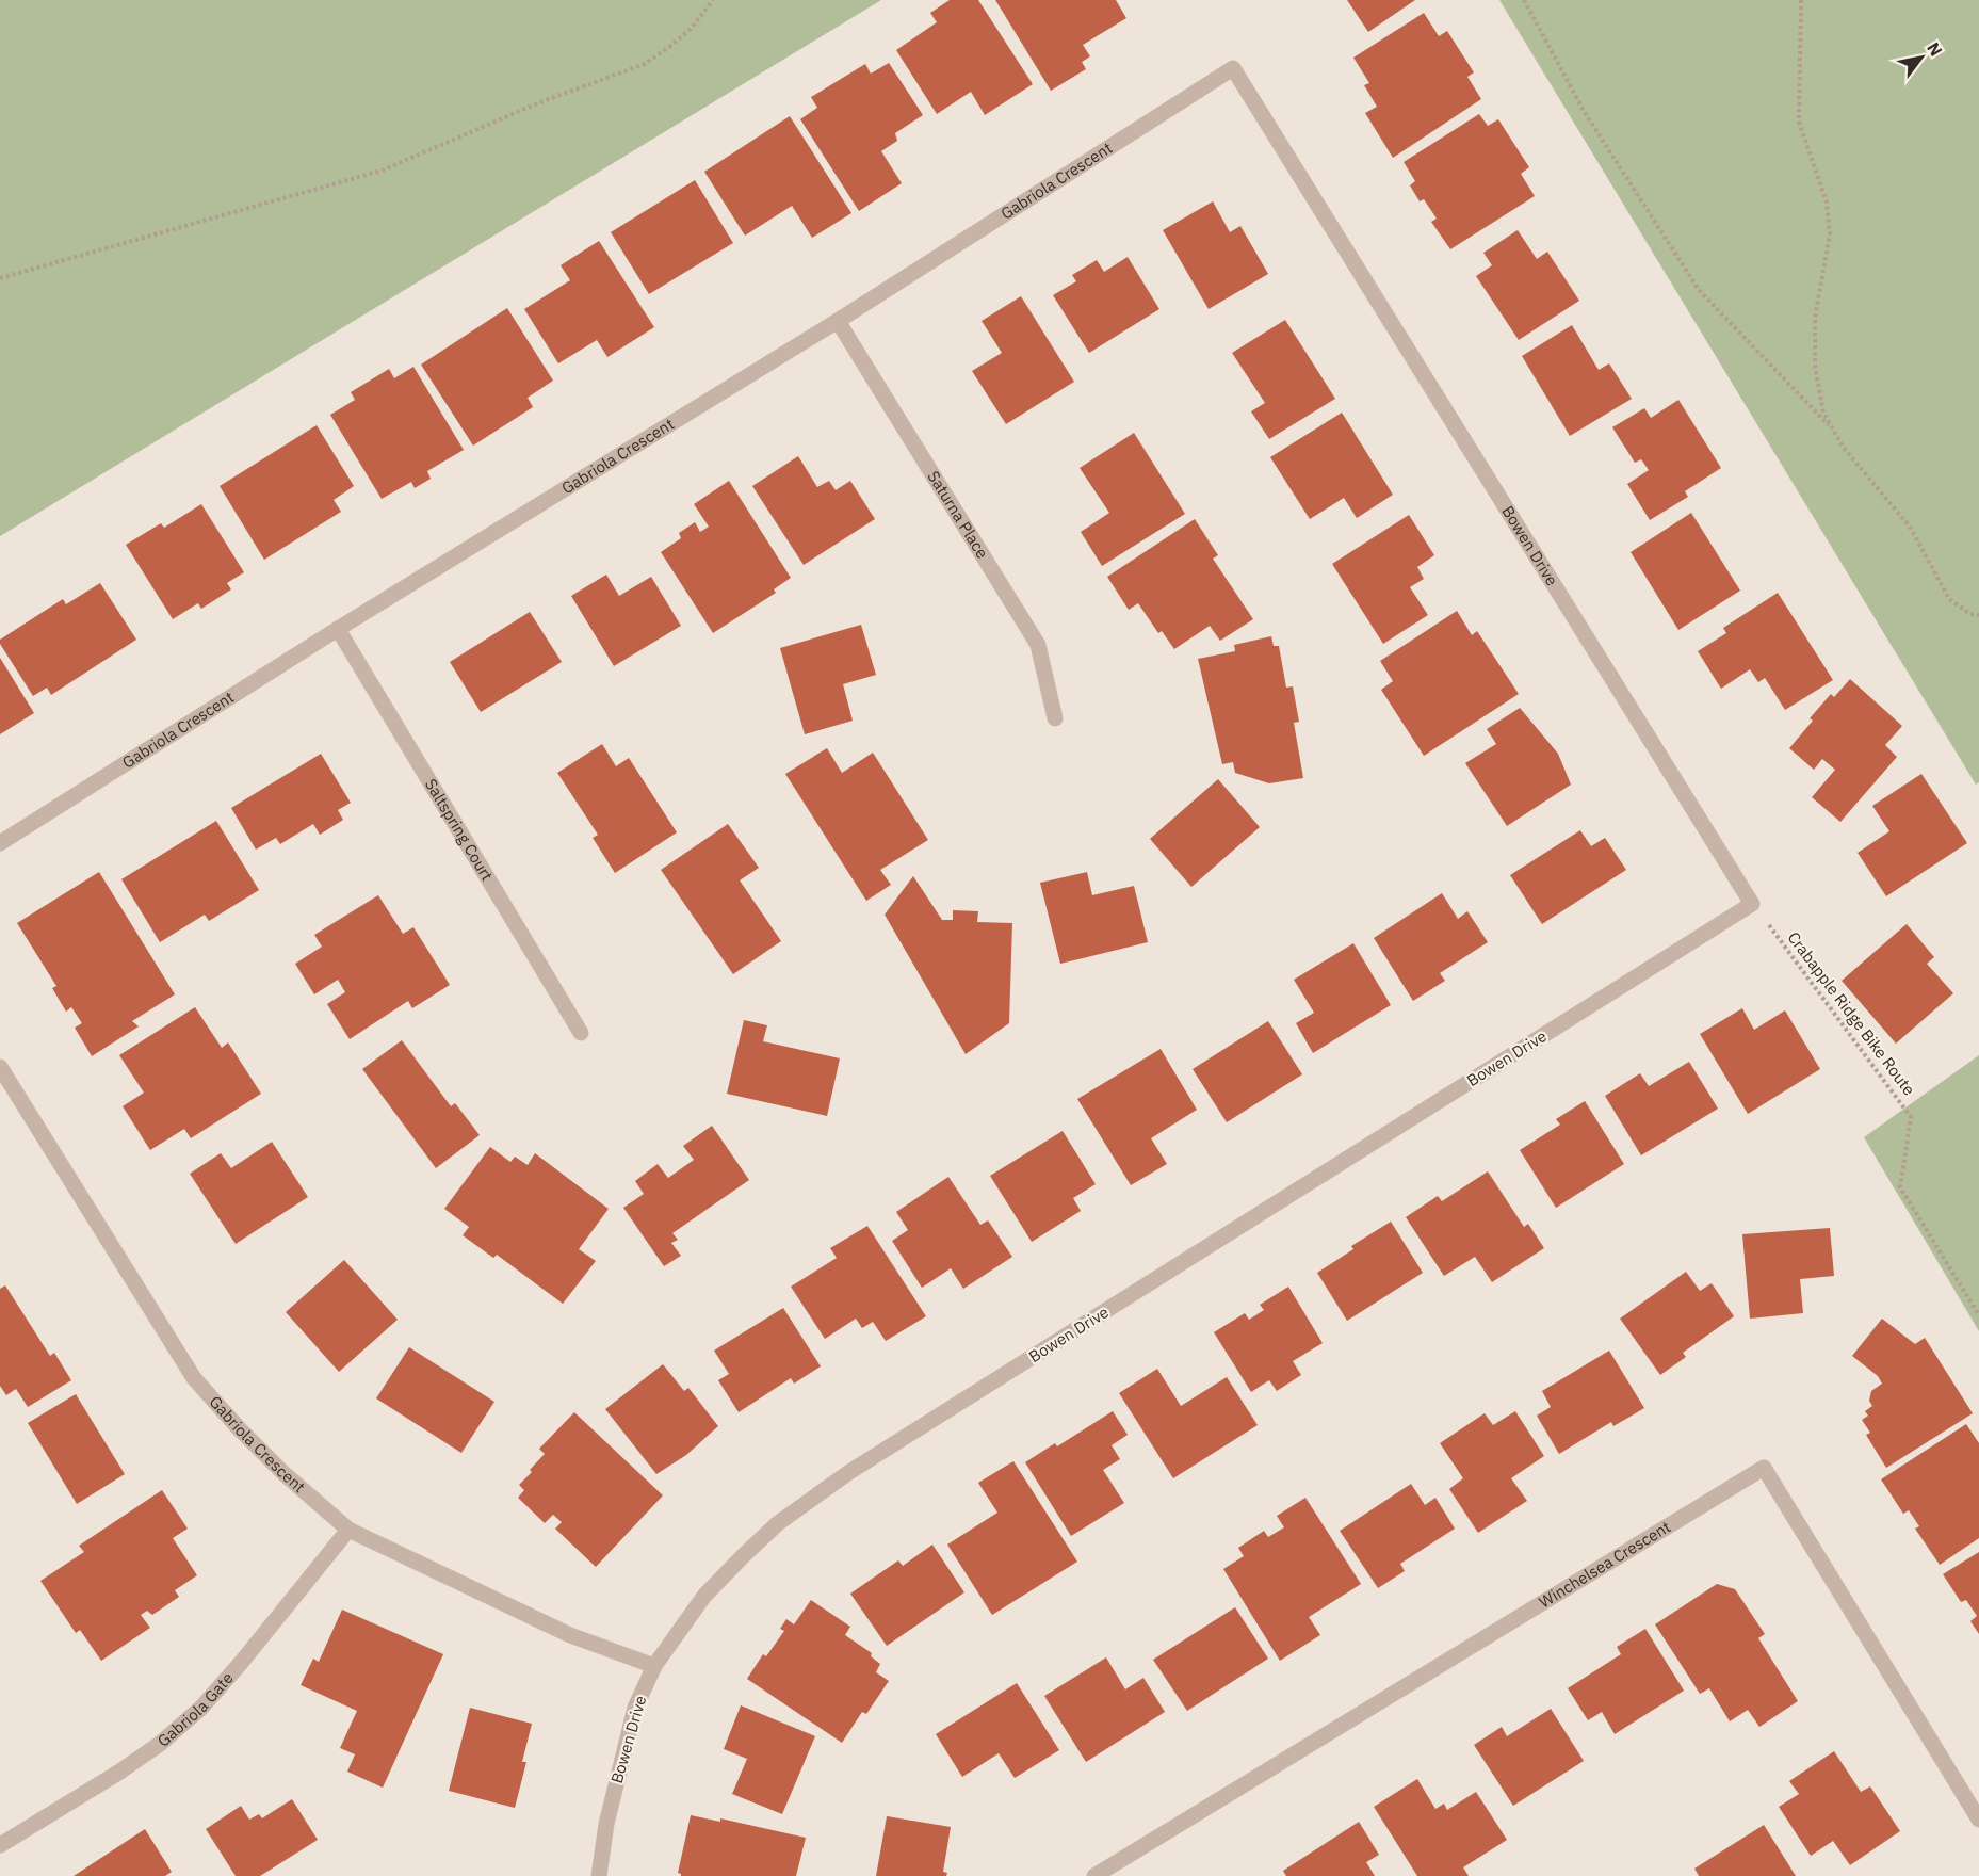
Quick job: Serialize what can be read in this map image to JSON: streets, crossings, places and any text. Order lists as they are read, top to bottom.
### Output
{
  "streets": {
    "street": [
      "Gabriola Crescent",
      "Saturna Place",
      "Bowen Drive",
      "Saltspring Court",
      "Winchelsea Crescent",
      "Gabriola Gate"
    ],
    "path": ["Crabapple Ridge Bike Route"]
  },
  "crossings": [
    ["Gabriola Crescent", "Saturna Place"],
    ["Gabriola Crescent", "Bowen Drive"],
    ["Gabriola Crescent", "Saltspring Court"],
    ["Gabriola Crescent", "Gabriola Gate"],
    ["Bowen Drive", "Crabapple Ridge Bike Route"]
  ],
  "north": "top right"
}
